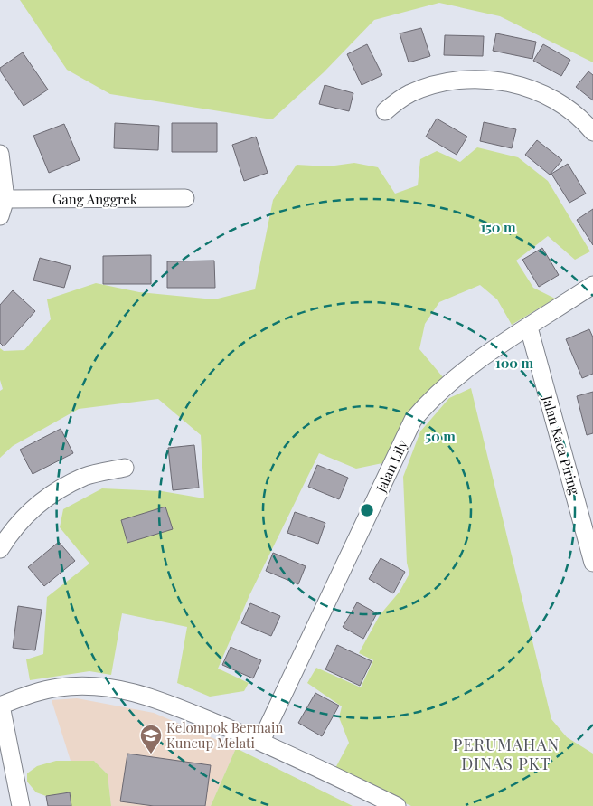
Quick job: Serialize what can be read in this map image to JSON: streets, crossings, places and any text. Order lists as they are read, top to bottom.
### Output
{
  "streets": {
    "street": ["Gang Anggrek", "Jalan Kaca Piring", "Jalan Lily"]
  },
  "crossings": [
    ["Jalan Kaca Piring", "Jalan Lily"]
  ],
  "districts": ["PERUMAHAN DINAS PKT"],
  "places": {
    "school or university": ["Kelompok Bermain Kuncup Melati"]
  },
  "rings": ["150 m", "100 m", "50 m"]
}
